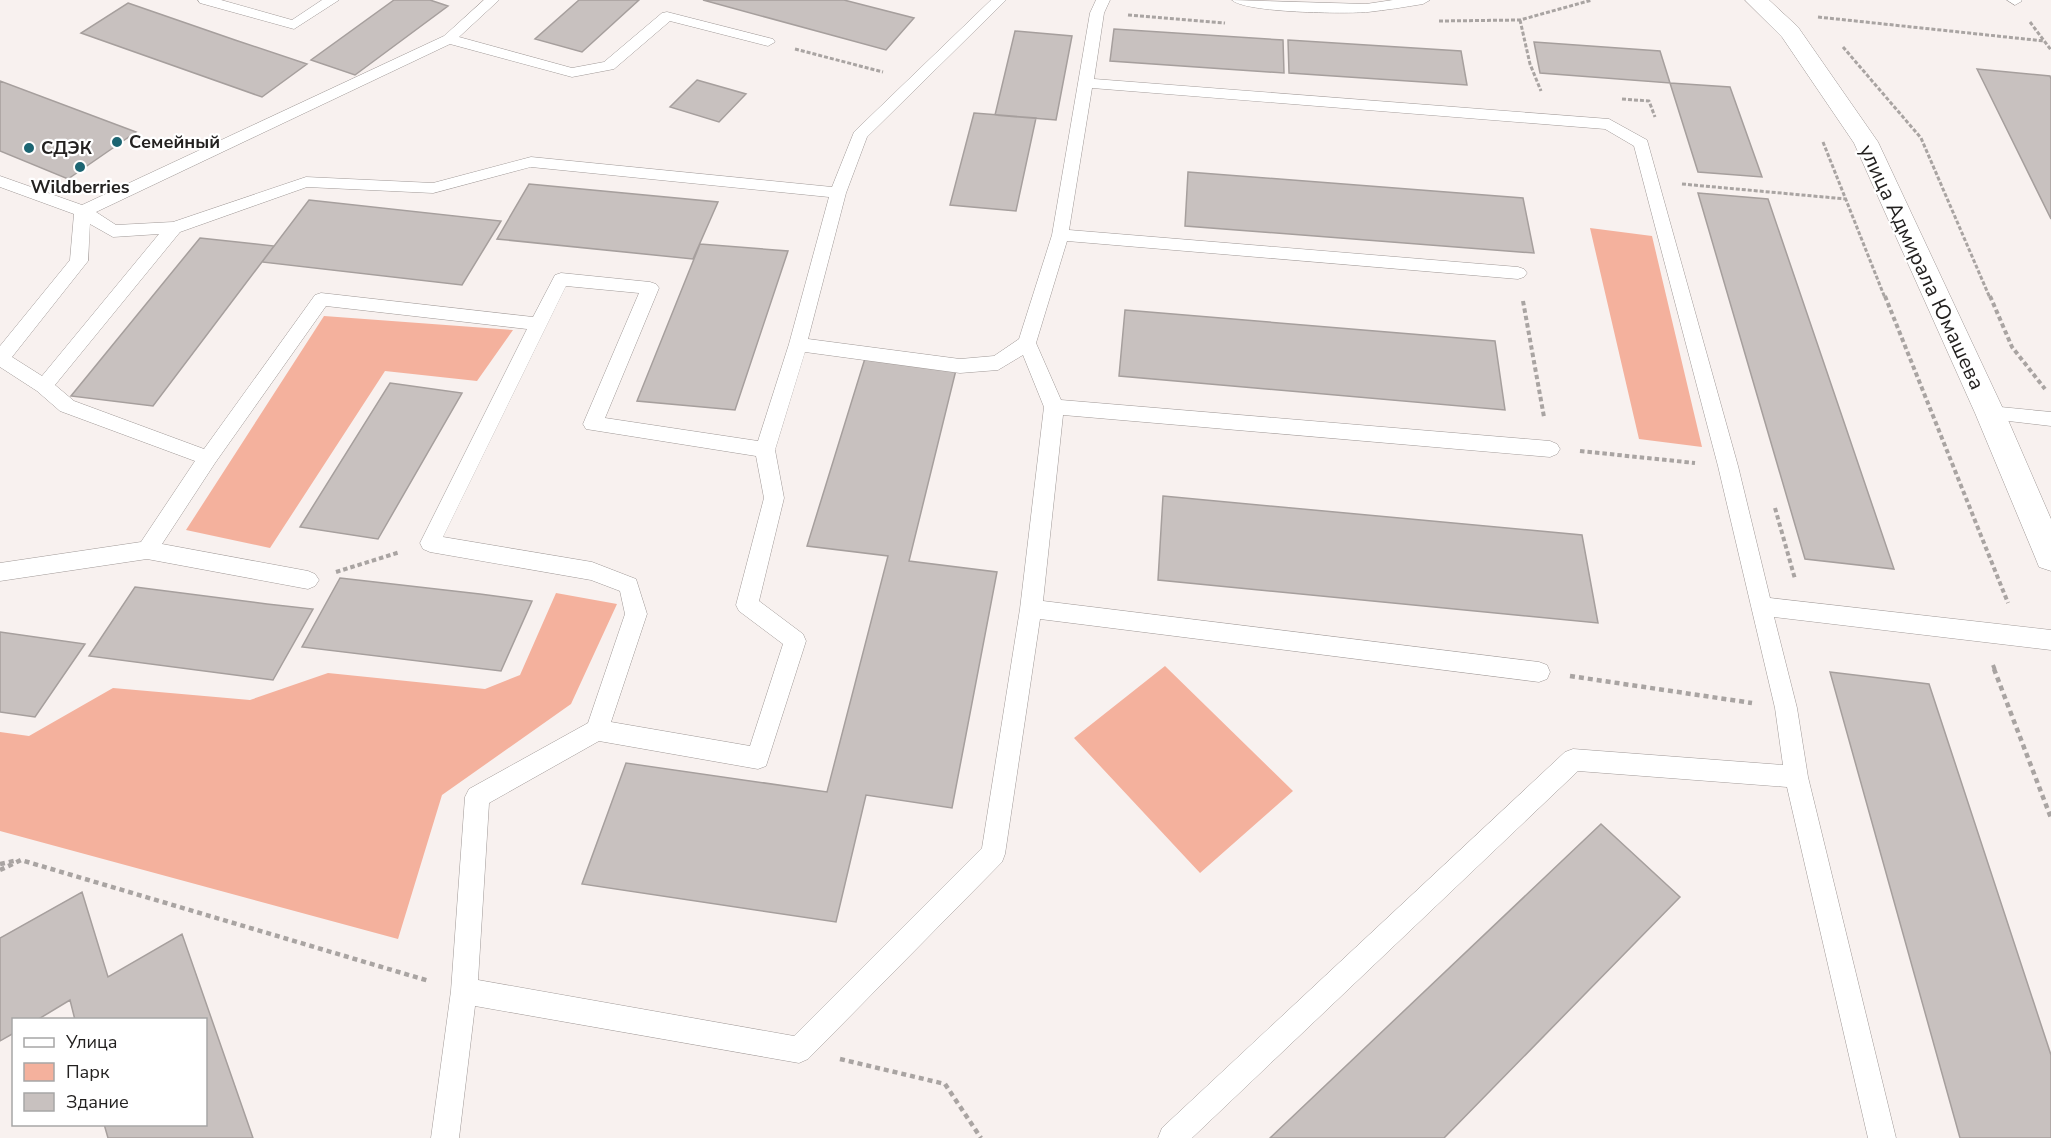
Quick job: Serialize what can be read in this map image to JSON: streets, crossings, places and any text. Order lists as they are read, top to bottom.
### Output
{
  "streets": {
    "street": ["улица Адмирала Юмашева"]
  },
  "places": ["Семейный", "СДЭК", "Wildberries"],
  "legend": ["Улица", "Парк", "Здание"]
}
